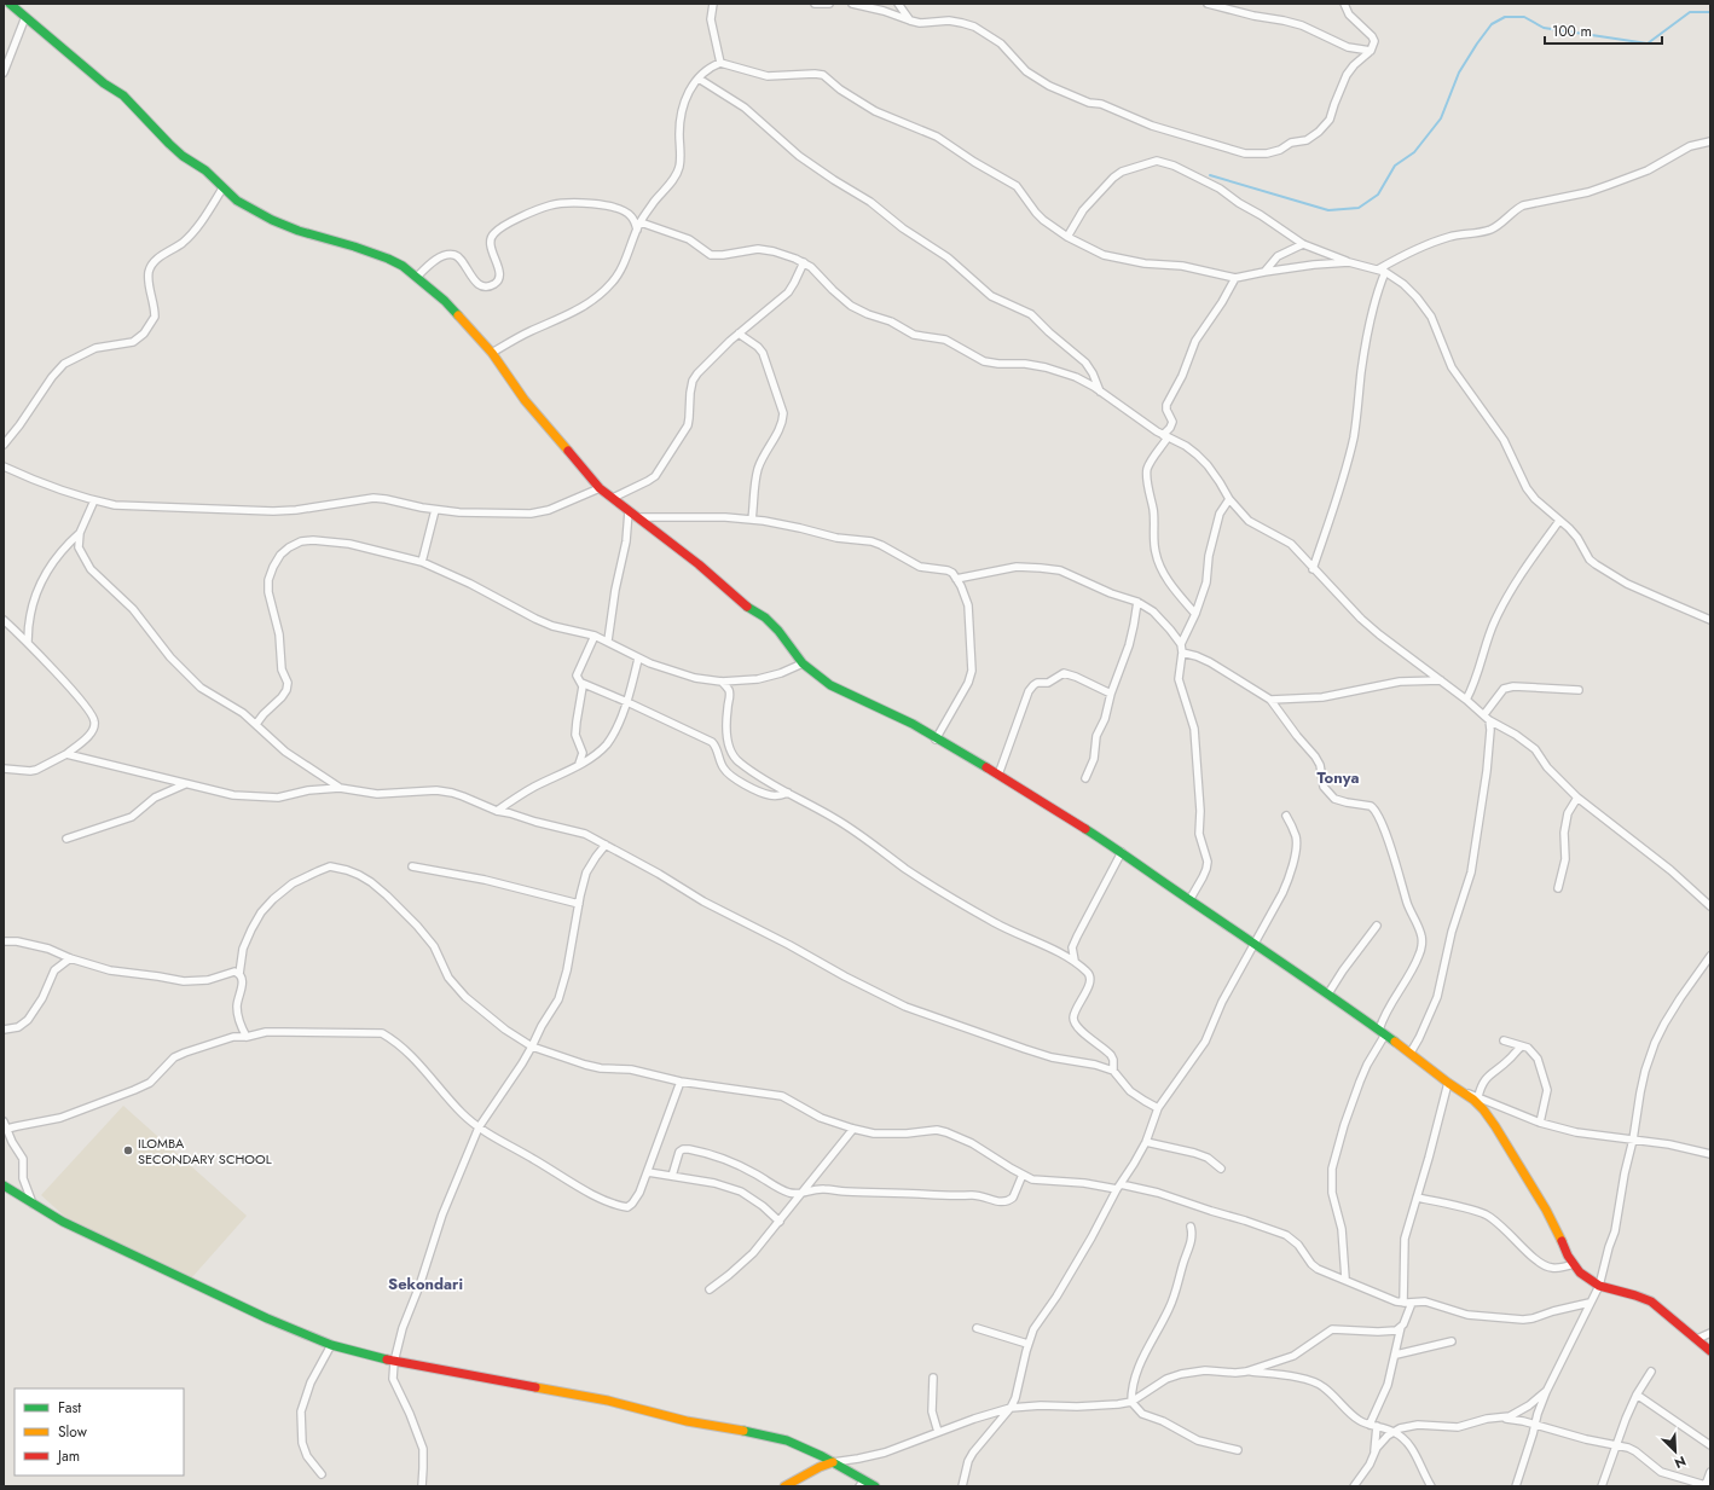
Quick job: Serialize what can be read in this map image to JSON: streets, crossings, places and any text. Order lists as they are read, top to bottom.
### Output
{
  "districts": ["Tonya", "Sekondari"],
  "places": ["ILOMBA SECONDARY SCHOOL"],
  "legend": ["Fast", "Slow", "Jam"],
  "scale_bar": "100 m",
  "north": "bottom right"
}
